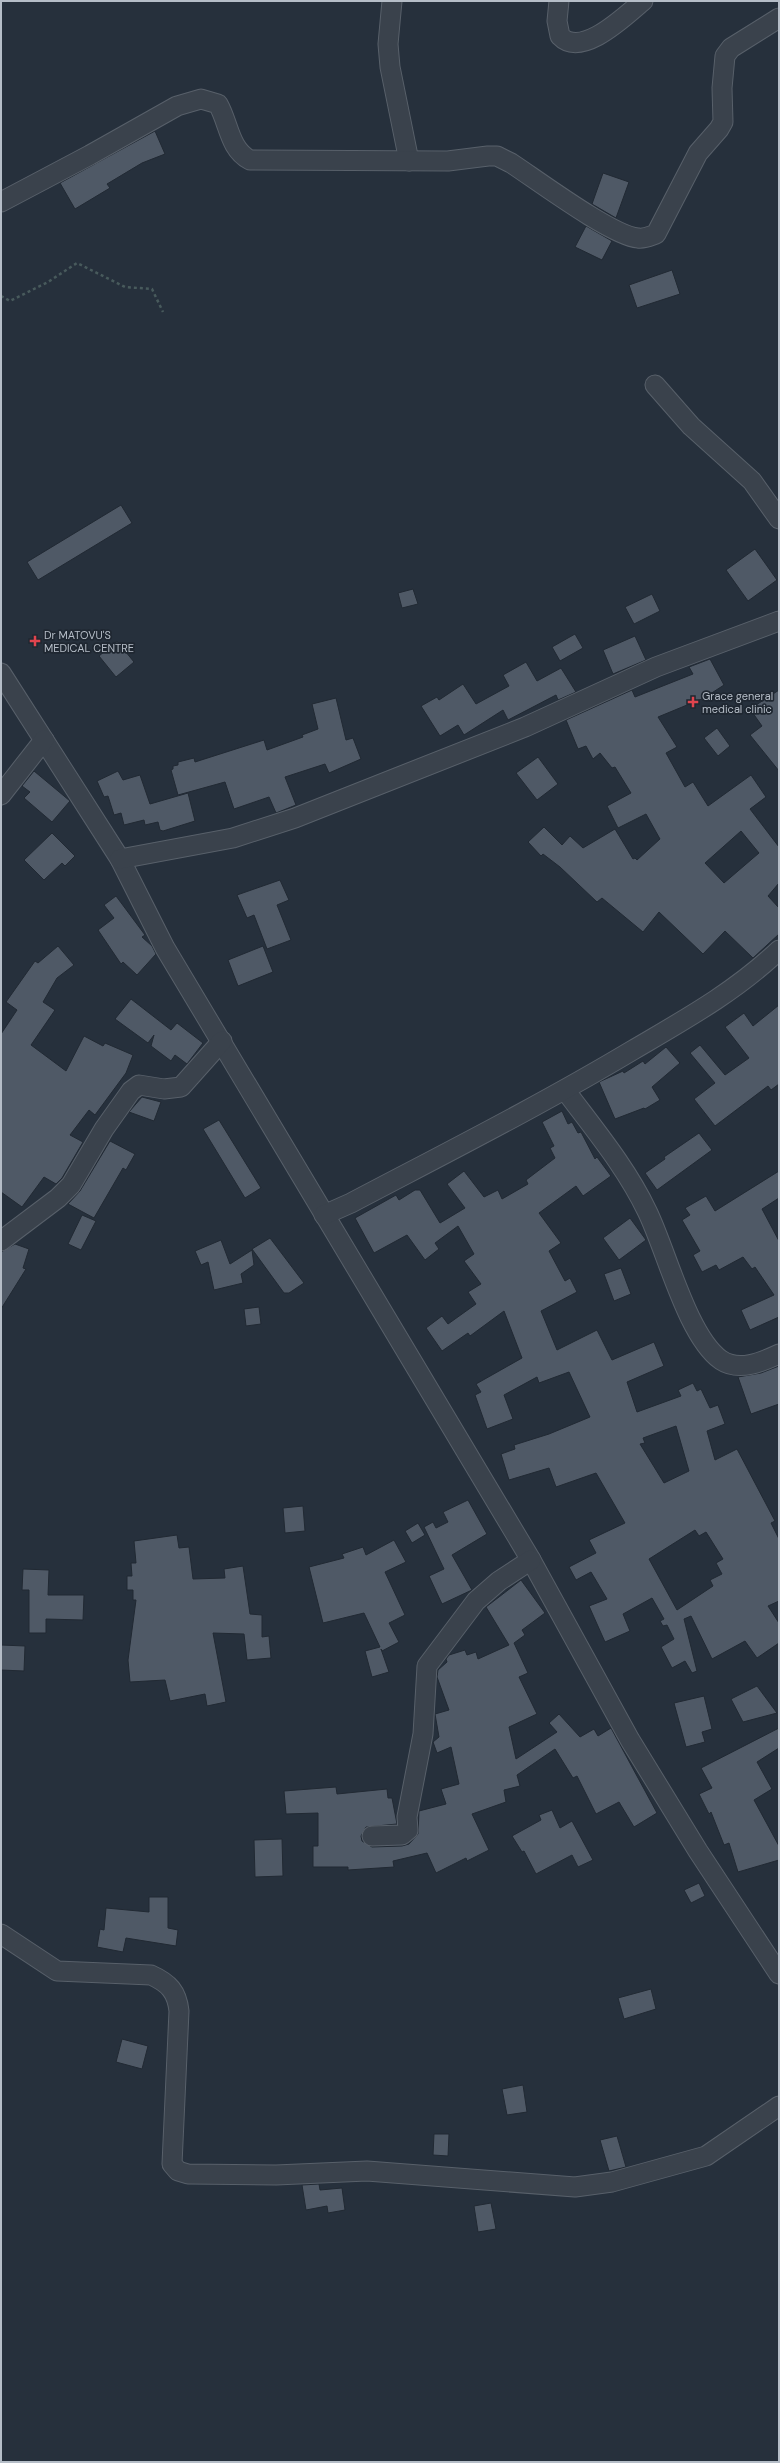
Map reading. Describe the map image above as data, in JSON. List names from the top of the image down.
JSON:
{
  "places": {
    "health": ["Dr MATOVU'S MEDICAL CENTRE", "Grace general medical clinic"]
  }
}
